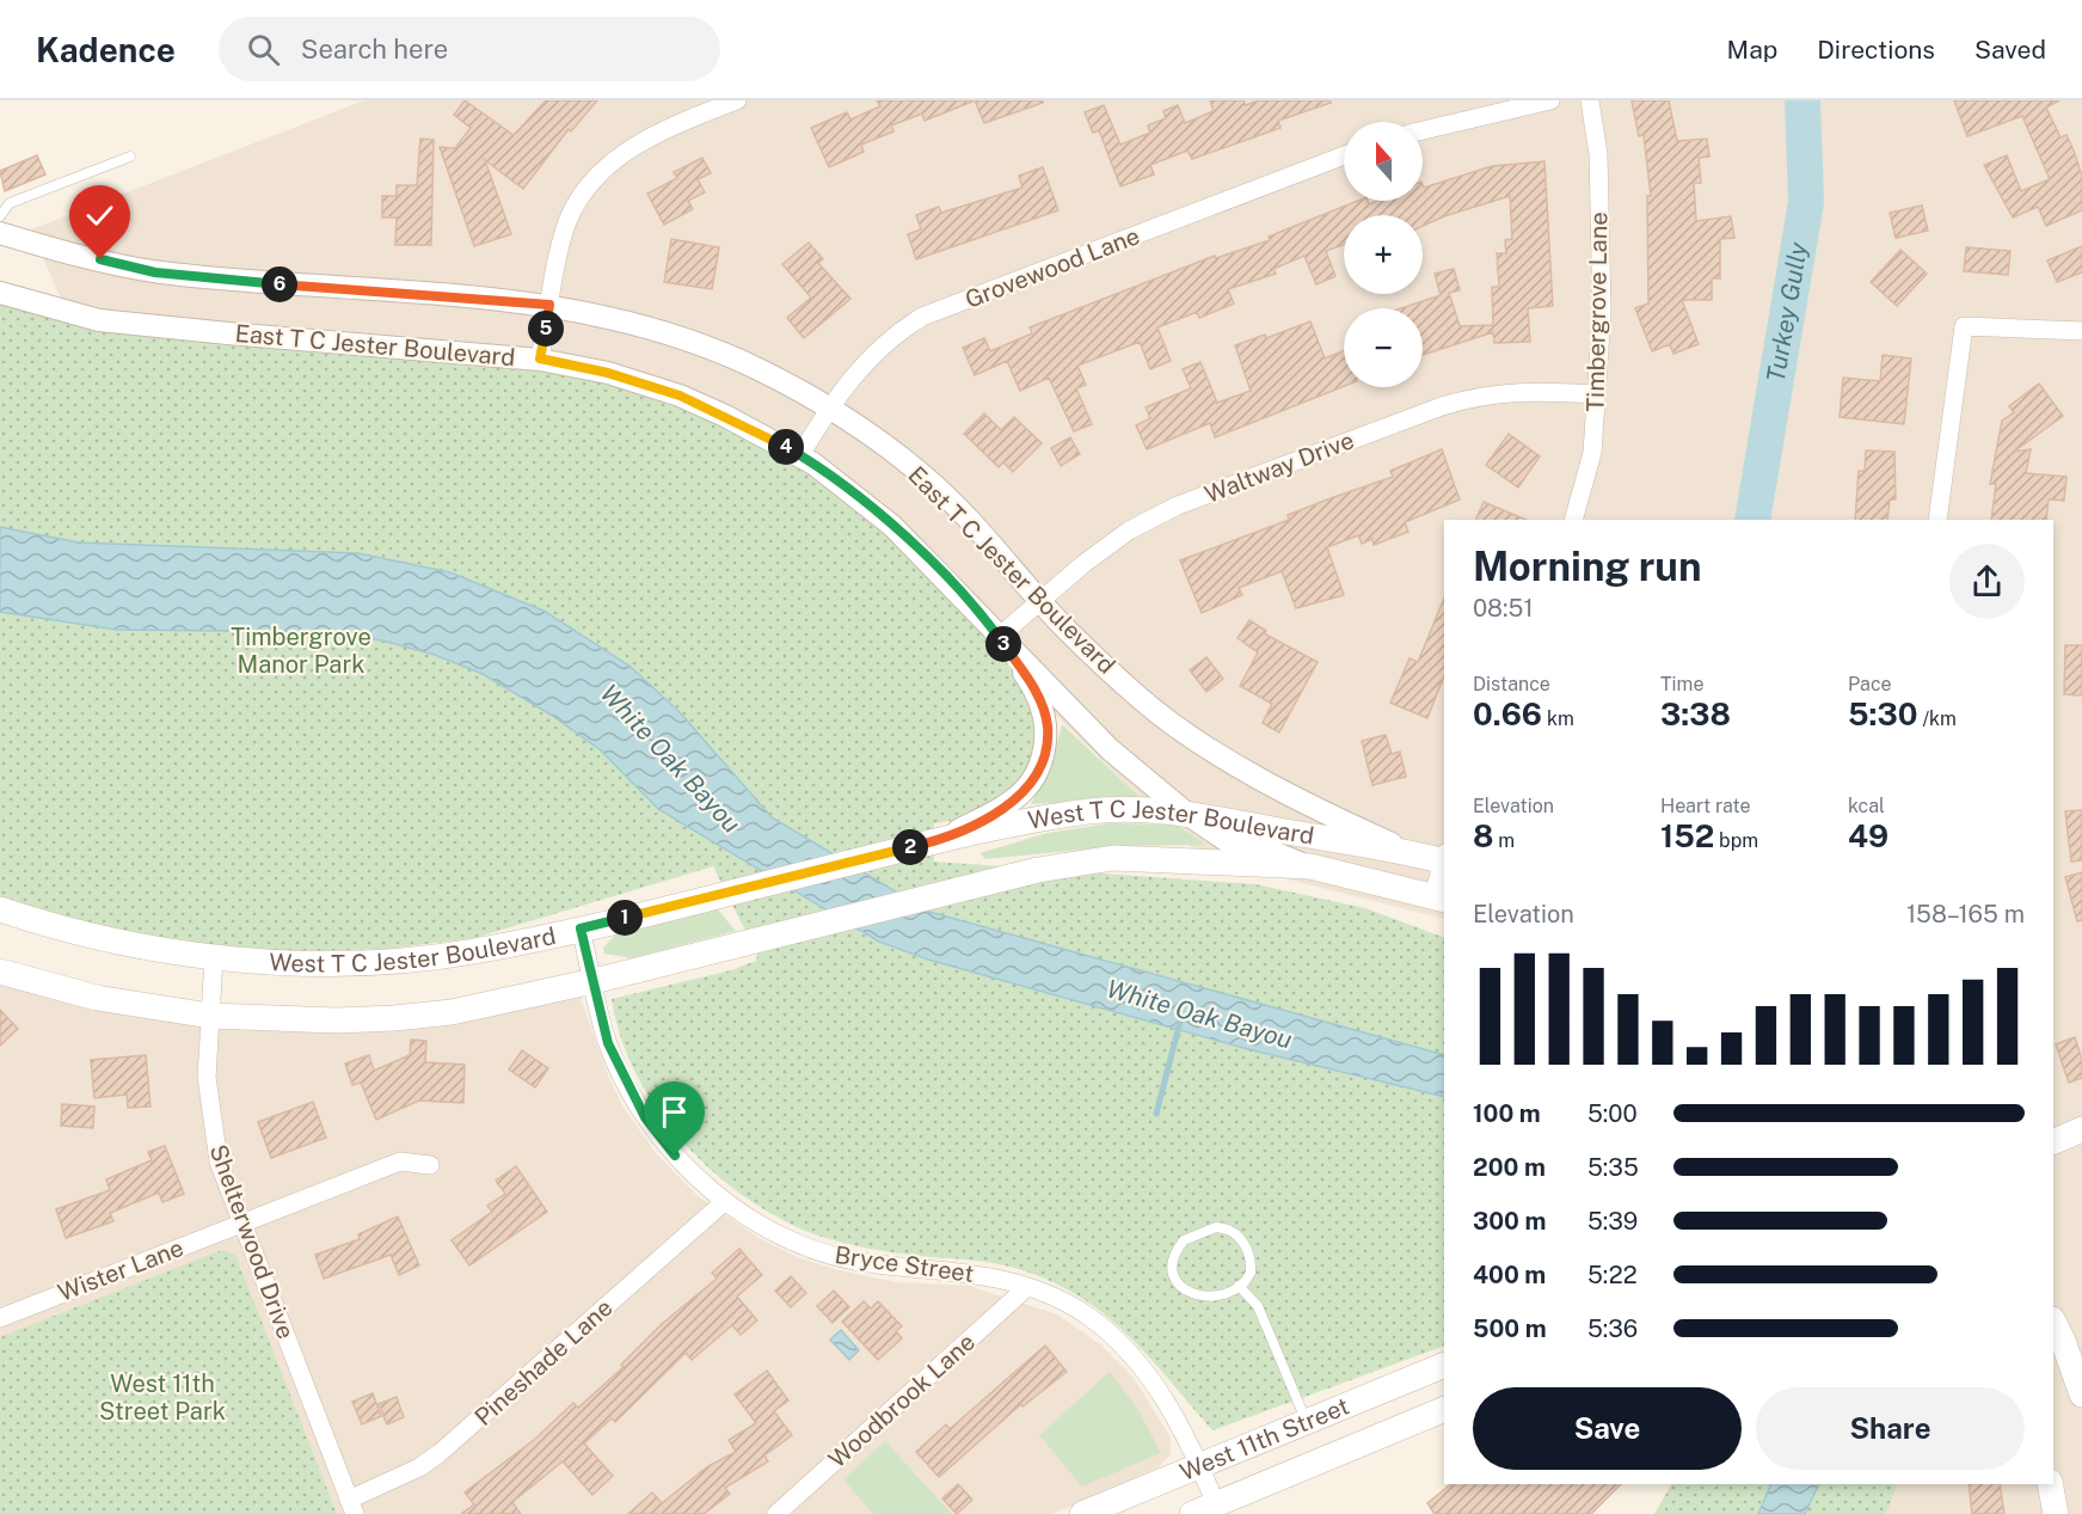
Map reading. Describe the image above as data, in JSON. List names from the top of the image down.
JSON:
{
  "streets": {
    "main road": ["West T C Jester Boulevard", "West 11th Street"],
    "street": [
      "Grovewood Lane",
      "Timbergrove Lane",
      "East T C Jester Boulevard",
      "Waltway Drive",
      "Shelterwood Drive",
      "Bryce Street",
      "Wister Lane",
      "Pineshade Lane",
      "Woodbrook Lane"
    ]
  },
  "crossings": [
    ["Grovewood Lane", "East T C Jester Boulevard"],
    ["Timbergrove Lane", "Waltway Drive"],
    ["East T C Jester Boulevard", "Waltway Drive"],
    ["East T C Jester Boulevard", "West T C Jester Boulevard"],
    ["West T C Jester Boulevard", "Shelterwood Drive"],
    ["West T C Jester Boulevard", "Bryce Street"],
    ["Shelterwood Drive", "Wister Lane"],
    ["Shelterwood Drive", "Pineshade Lane"],
    ["Bryce Street", "Pineshade Lane"],
    ["Bryce Street", "Woodbrook Lane"],
    ["Bryce Street", "West 11th Street"]
  ],
  "water": ["Turkey Gully", "White Oak Bayou"],
  "parks": ["Timbergrove Manor Park", "West 11th Street Park"],
  "north": "top",
  "page": {
    "header": "Kadence",
    "search": "Search here",
    "nav": ["Map", "Directions", "Saved"],
    "map_buttons": ["+", "−"],
    "pins": [
      "6",
      "5",
      "4",
      "3",
      "2",
      "1"
    ],
    "heading": ["Morning run", "08:51"],
    "stats": [
      ["Distance", "0.66 km"],
      ["Time", "3:38"],
      ["Pace", "5:30 /km"],
      ["Elevation", "8 m"],
      ["Heart rate", "152 bpm"],
      ["kcal", "49"]
    ],
    "chart": ["Elevation", "158–165 m"],
    "list": [
      {
        "name": "100 m",
        "note": "5:00"
      },
      {
        "name": "200 m",
        "note": "5:35"
      },
      {
        "name": "300 m",
        "note": "5:39"
      },
      {
        "name": "400 m",
        "note": "5:22"
      },
      {
        "name": "500 m",
        "note": "5:36"
      }
    ],
    "buttons": ["Save", "Share"]
  }
}
